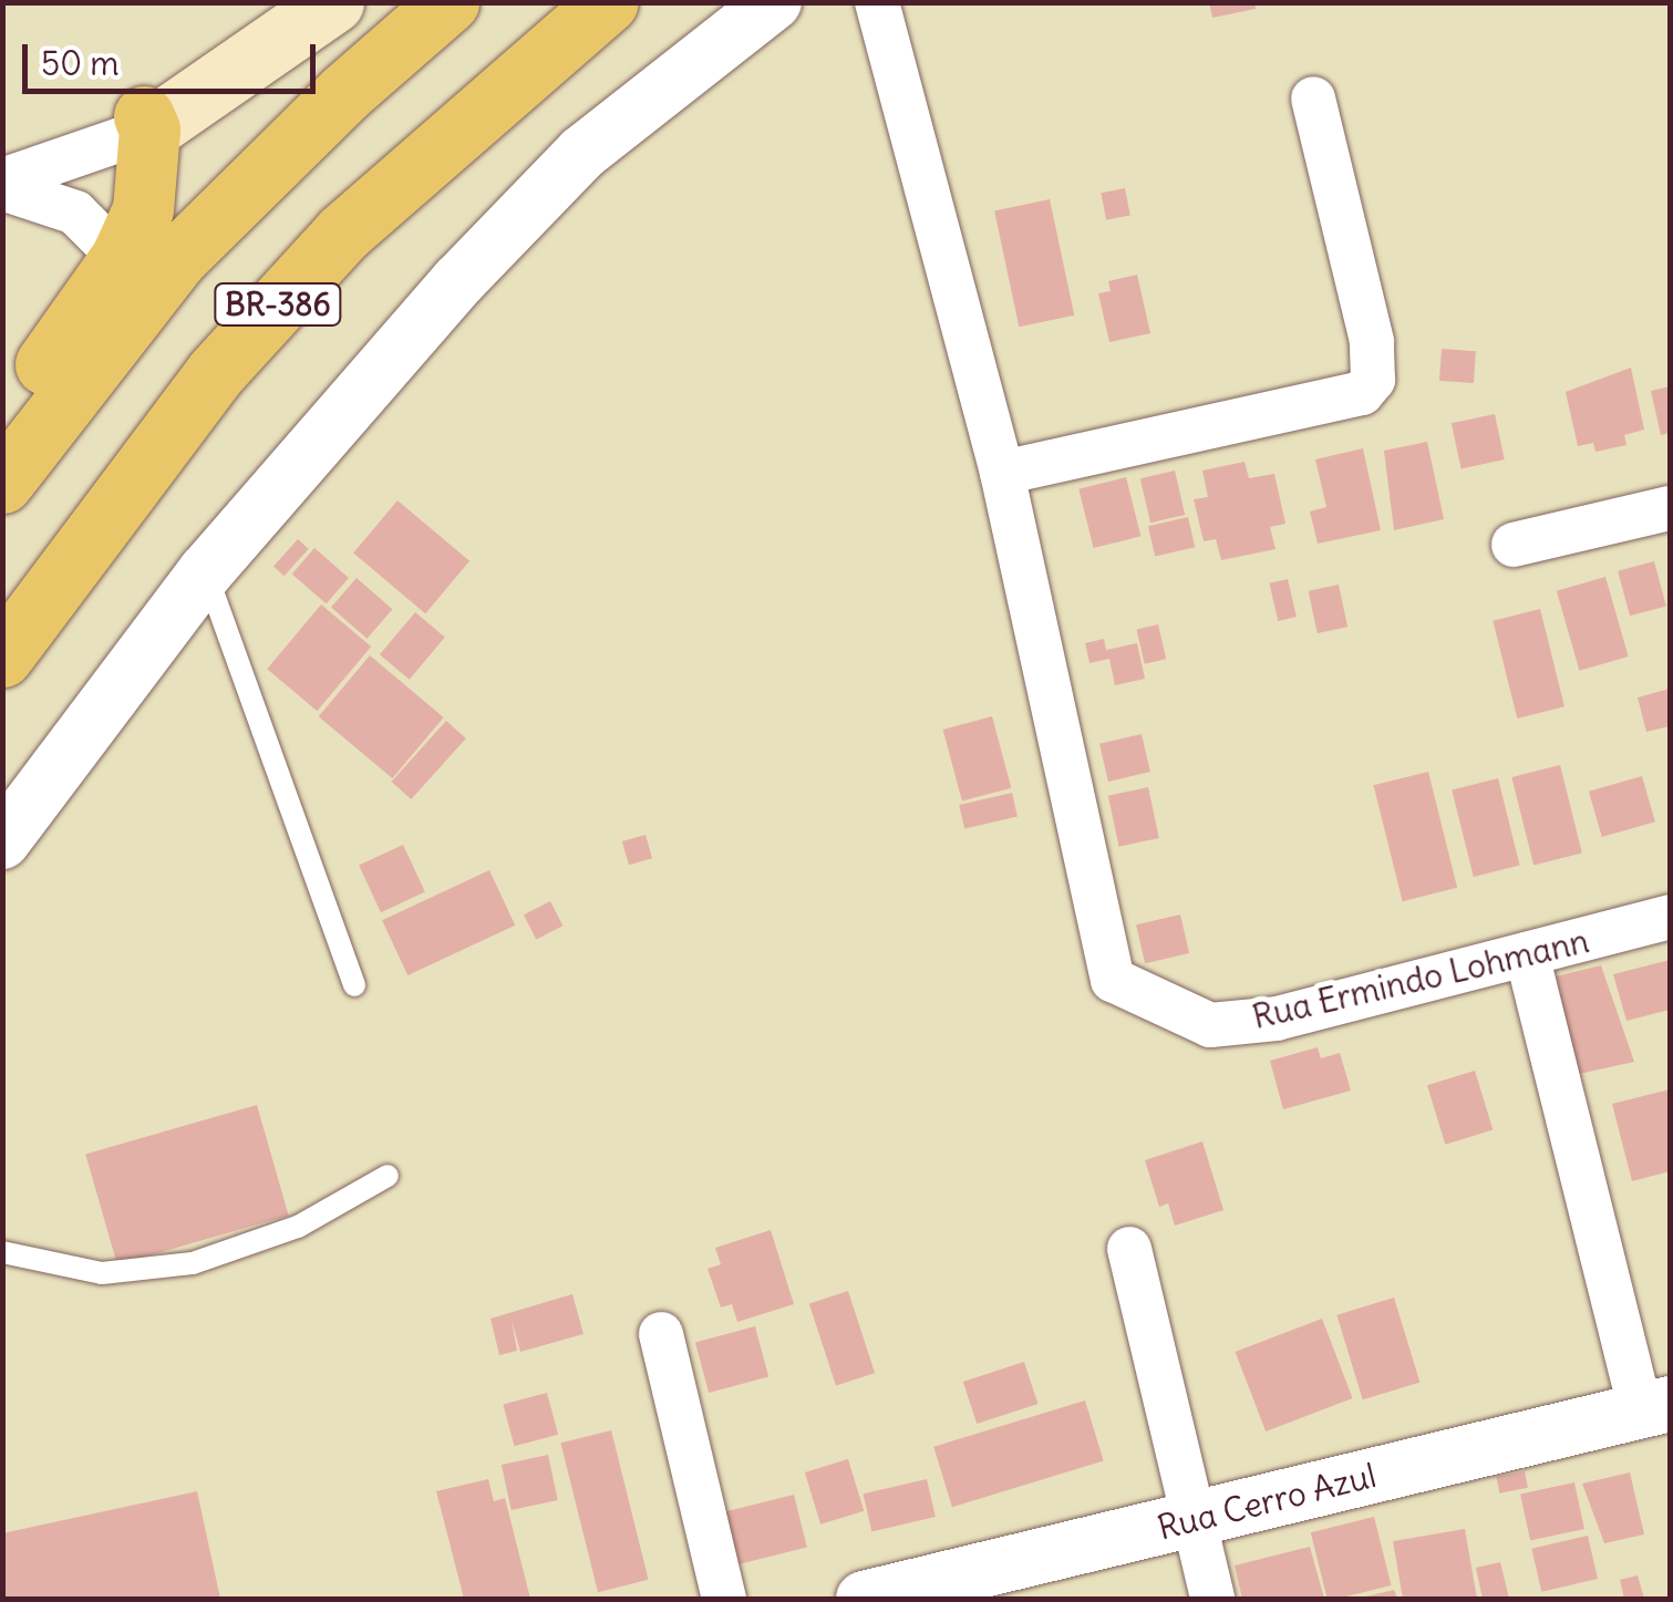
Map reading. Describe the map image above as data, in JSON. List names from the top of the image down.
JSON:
{
  "streets": {
    "highway": ["BR-386"],
    "street": ["Rua Ermindo Lohmann", "Rua Cerro Azul"]
  },
  "scale_bar": "50 m"
}
